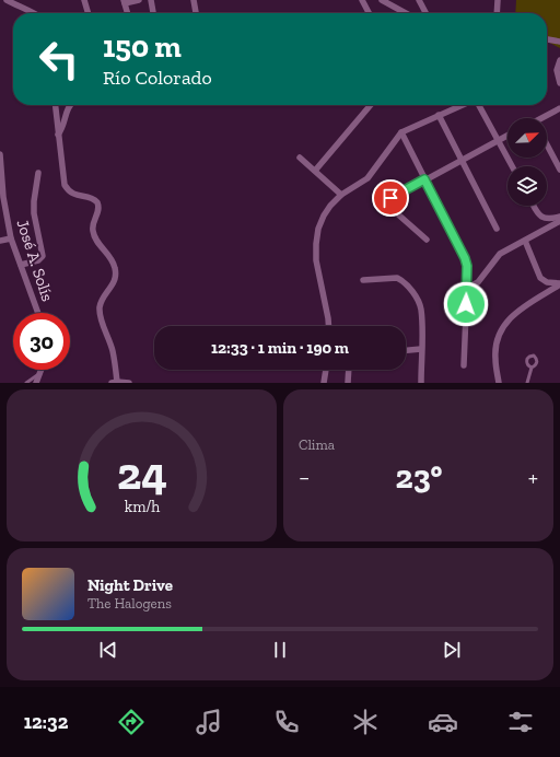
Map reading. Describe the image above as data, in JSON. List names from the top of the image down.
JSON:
{
  "streets": {
    "street": ["José A. Solís"]
  },
  "north": "top right",
  "page": {
    "turn": ["150 m", "Río Colorado"],
    "limit": "30",
    "trip": "12:33 · 1 min · 190 m",
    "tile": "Clima",
    "heat": ["−", "23°", "+"],
    "song": ["Night Drive", "The Halogens"],
    "tabs": "12:32",
    "gauge": ["24", "km/h"]
  }
}
